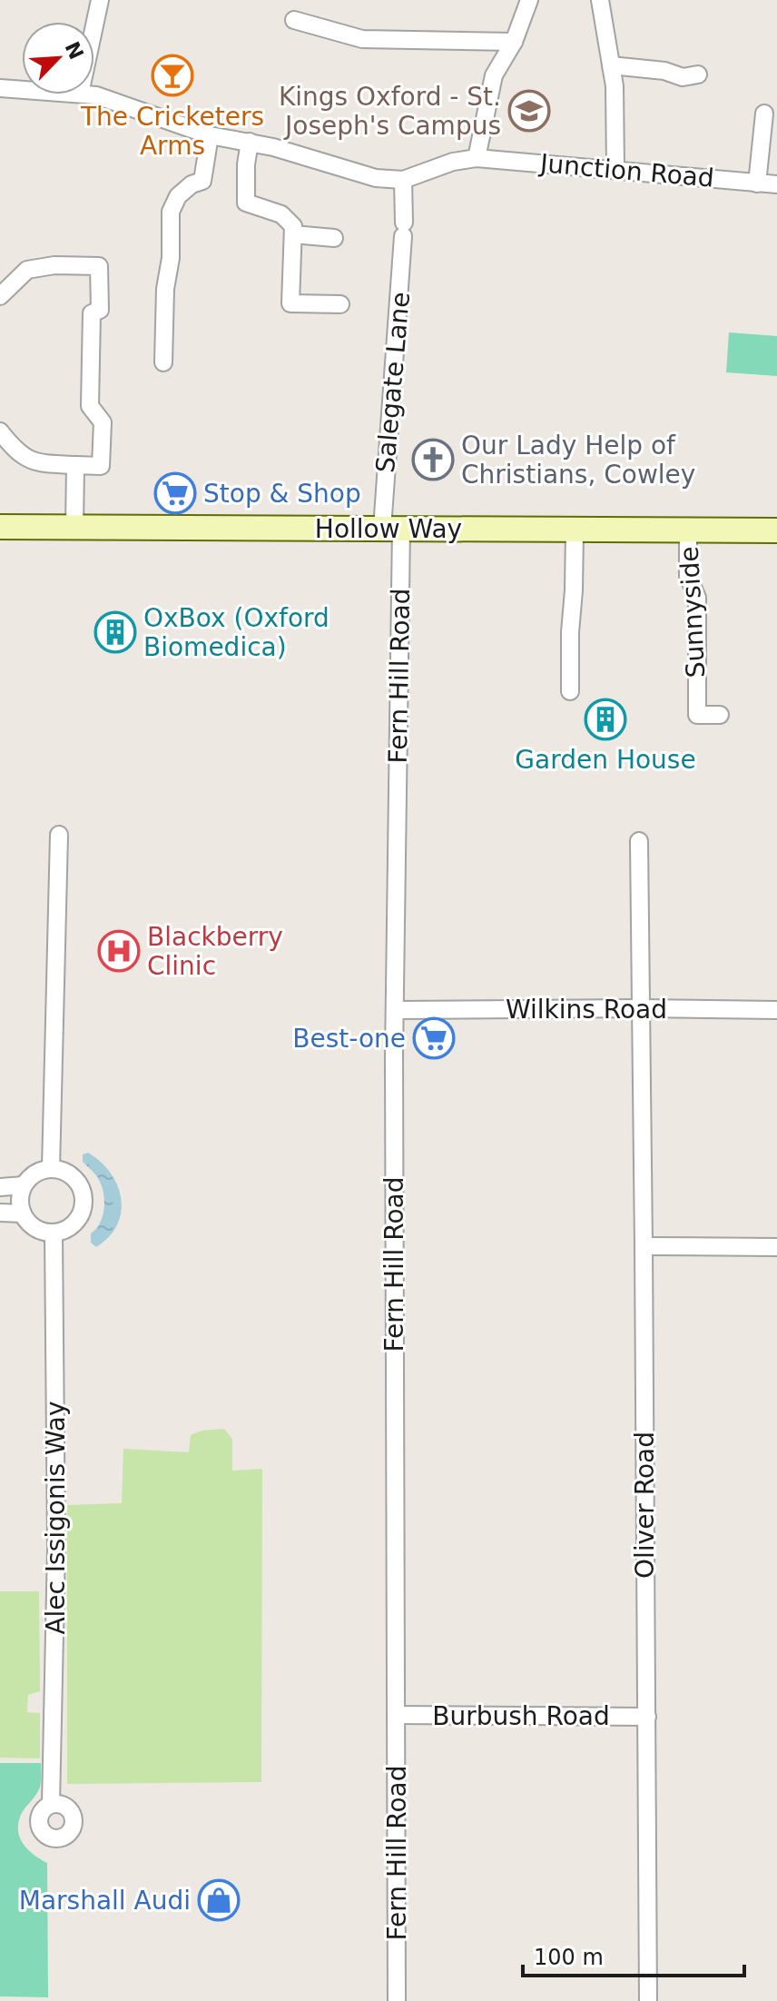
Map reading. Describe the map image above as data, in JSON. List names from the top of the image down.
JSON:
{
  "streets": {
    "main road": ["Hollow Way"],
    "street": [
      "Junction Road",
      "Salegate Lane",
      "Sunnyside",
      "Fern Hill Road",
      "Wilkins Road",
      "Oliver Road",
      "Alec Issigonis Way",
      "Burbush Road"
    ]
  },
  "crossings": [
    ["Junction Road", "Salegate Lane"],
    ["Salegate Lane", "Hollow Way"],
    ["Salegate Lane", "Fern Hill Road"],
    ["Hollow Way", "Sunnyside"],
    ["Hollow Way", "Fern Hill Road"],
    ["Fern Hill Road", "Wilkins Road"],
    ["Fern Hill Road", "Burbush Road"],
    ["Wilkins Road", "Oliver Road"],
    ["Oliver Road", "Burbush Road"]
  ],
  "places": {
    "bar": ["The Cricketers Arms"],
    "school or university": ["Kings Oxford - St. Joseph's Campus"],
    "church": ["Our Lady Help of Christians, Cowley"],
    "supermarket": ["Stop & Shop", "Best-one"],
    "building": ["OxBox (Oxford Biomedica)", "Garden House"],
    "hospital": ["Blackberry Clinic"],
    "shop": ["Marshall Audi"]
  },
  "scale_bar": "100 m",
  "north": "top right"
}
